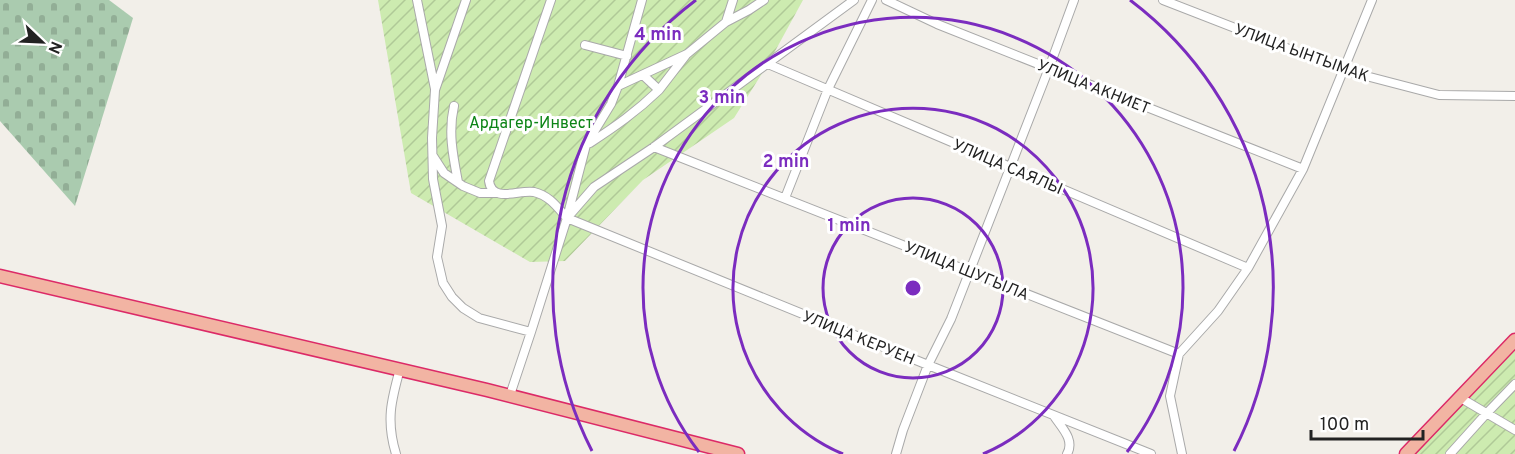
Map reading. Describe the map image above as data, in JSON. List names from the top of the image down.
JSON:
{
  "streets": {
    "street": [
      "УЛИЦА ЫНТЫМАК",
      "УЛИЦА АКНИЕТ",
      "УЛИЦА САЯЛЫ",
      "УЛИЦА ШУГЫЛА",
      "УЛИЦА КЕРУЕН"
    ]
  },
  "parks": ["Ардагер-Инвест"],
  "scale_bar": "100 m",
  "north": "bottom right",
  "rings": [
    "4 min",
    "3 min",
    "2 min",
    "1 min"
  ]
}
